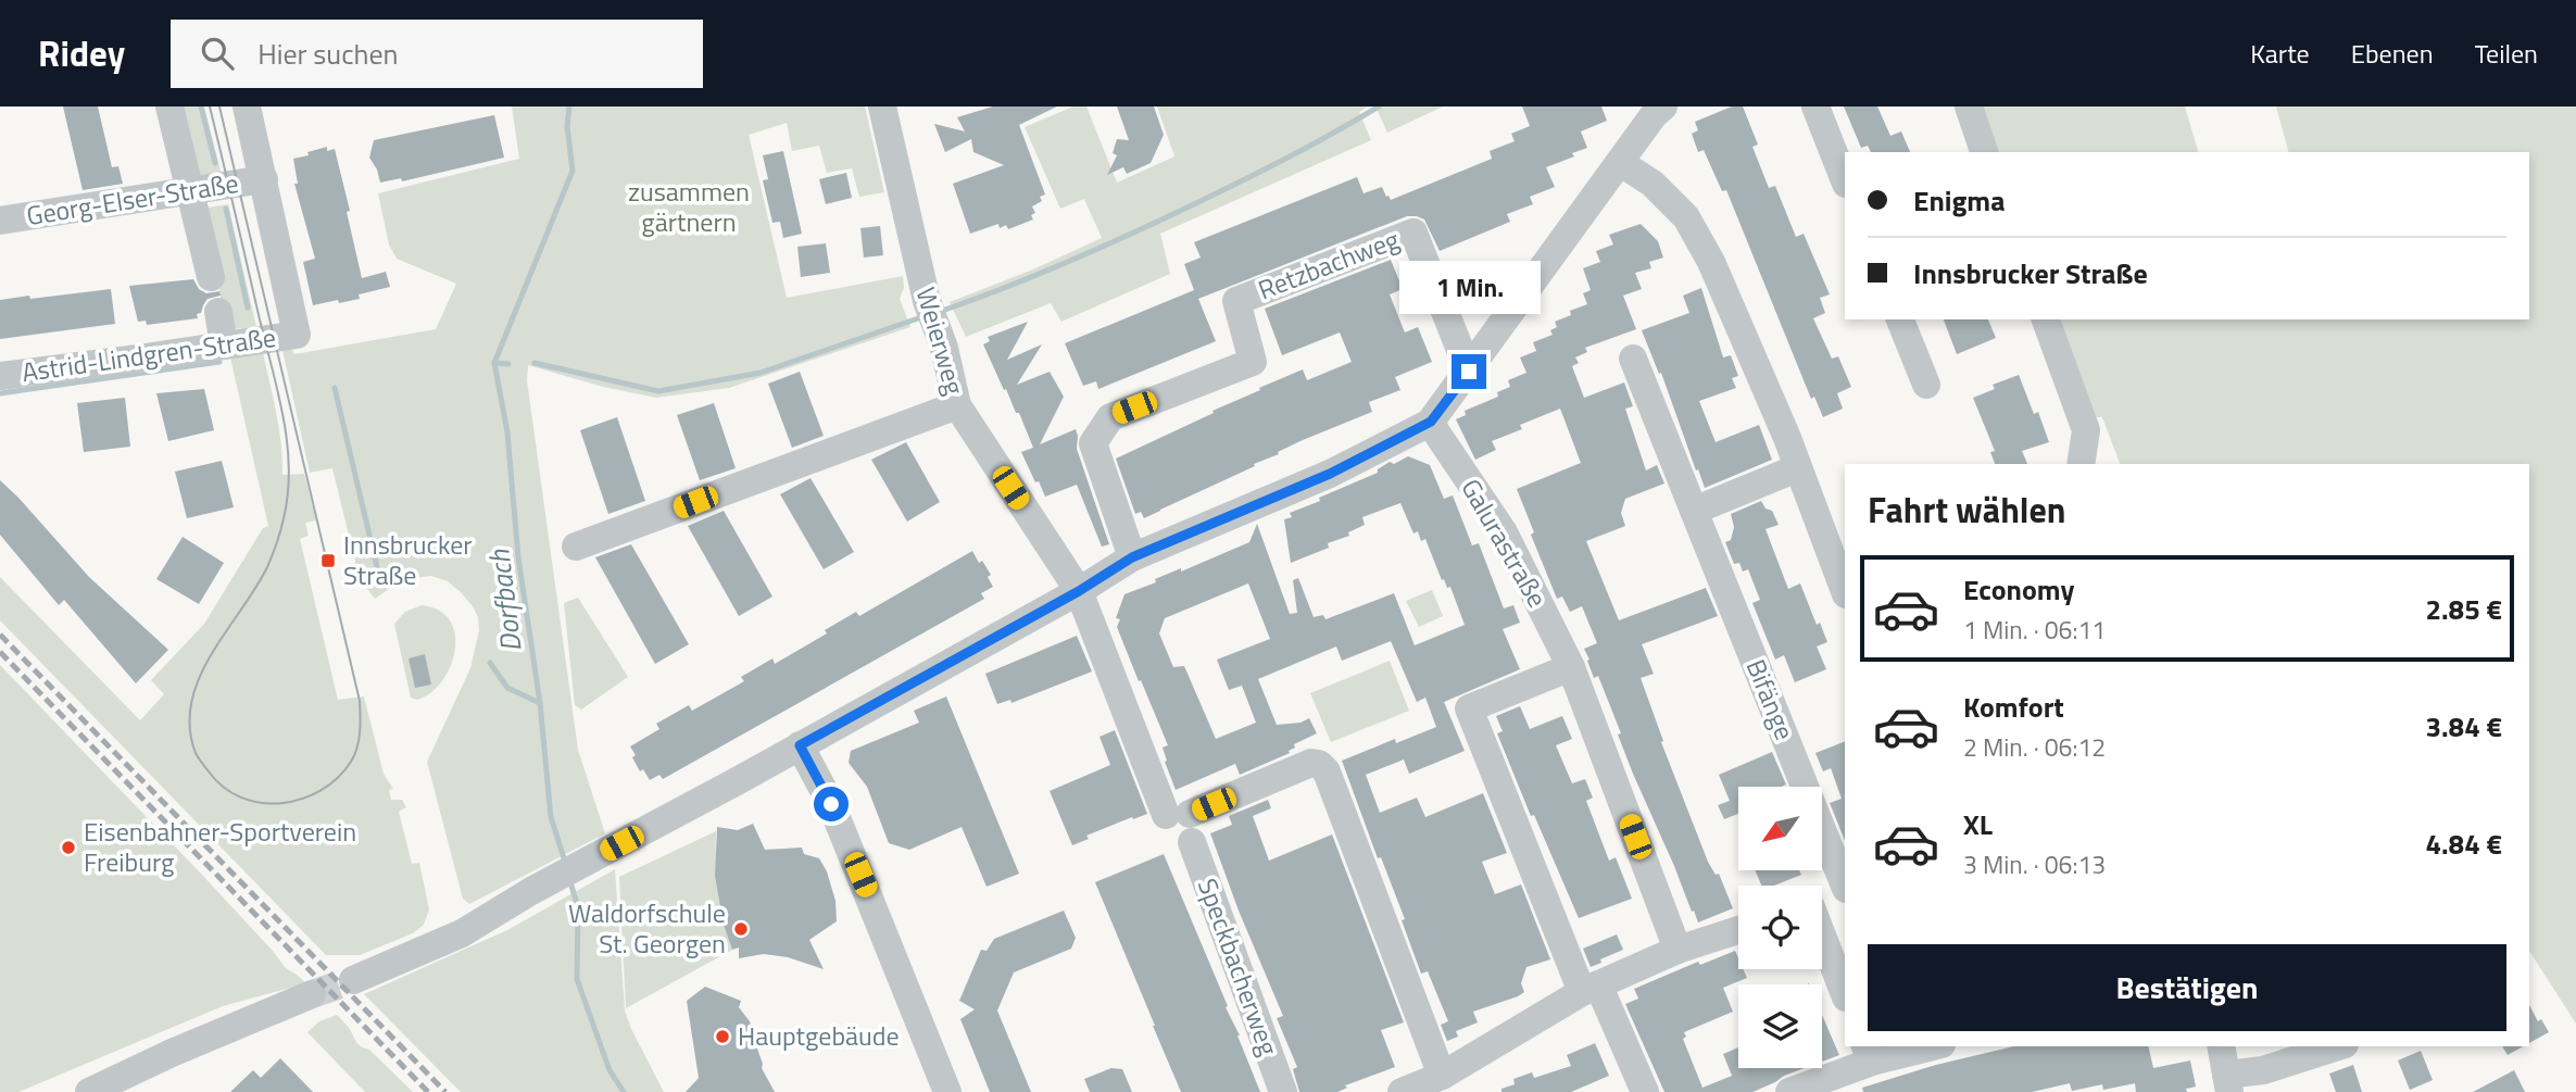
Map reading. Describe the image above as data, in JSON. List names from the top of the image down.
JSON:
{
  "streets": {
    "street": [
      "Georg-Elser-Straße",
      "Retzbachweg",
      "Weierweg",
      "Astrid-Lindgren-Straße",
      "Galurastraße",
      "Bifänge",
      "Speckbacherweg"
    ]
  },
  "crossings": [
    ["Georg-Elser-Straße", "Astrid-Lindgren-Straße"],
    ["Weierweg", "Speckbacherweg"]
  ],
  "water": ["Dorfbach"],
  "parks": ["zusammen gärtnern"],
  "places": {
    "transit": ["Innsbrucker Straße"],
    "other": ["Eisenbahner-Sportverein Freiburg", "Waldorfschule St. Georgen", "Hauptgebäude"]
  },
  "north": "bottom left",
  "page": {
    "header": "Ridey",
    "search": "Hier suchen",
    "nav": ["Karte", "Ebenen", "Teilen"],
    "banner": ["Enigma", "Innsbrucker Straße"],
    "bubble": "1 Min.",
    "heading": "Fahrt wählen",
    "list": [
      {
        "name": "Economy",
        "note": "1 Min. · 06:11",
        "value": "2.85 €"
      },
      {
        "name": "Komfort",
        "note": "2 Min. · 06:12",
        "value": "3.84 €"
      },
      {
        "name": "XL",
        "note": "3 Min. · 06:13",
        "value": "4.84 €"
      }
    ],
    "buttons": "Bestätigen"
  }
}
